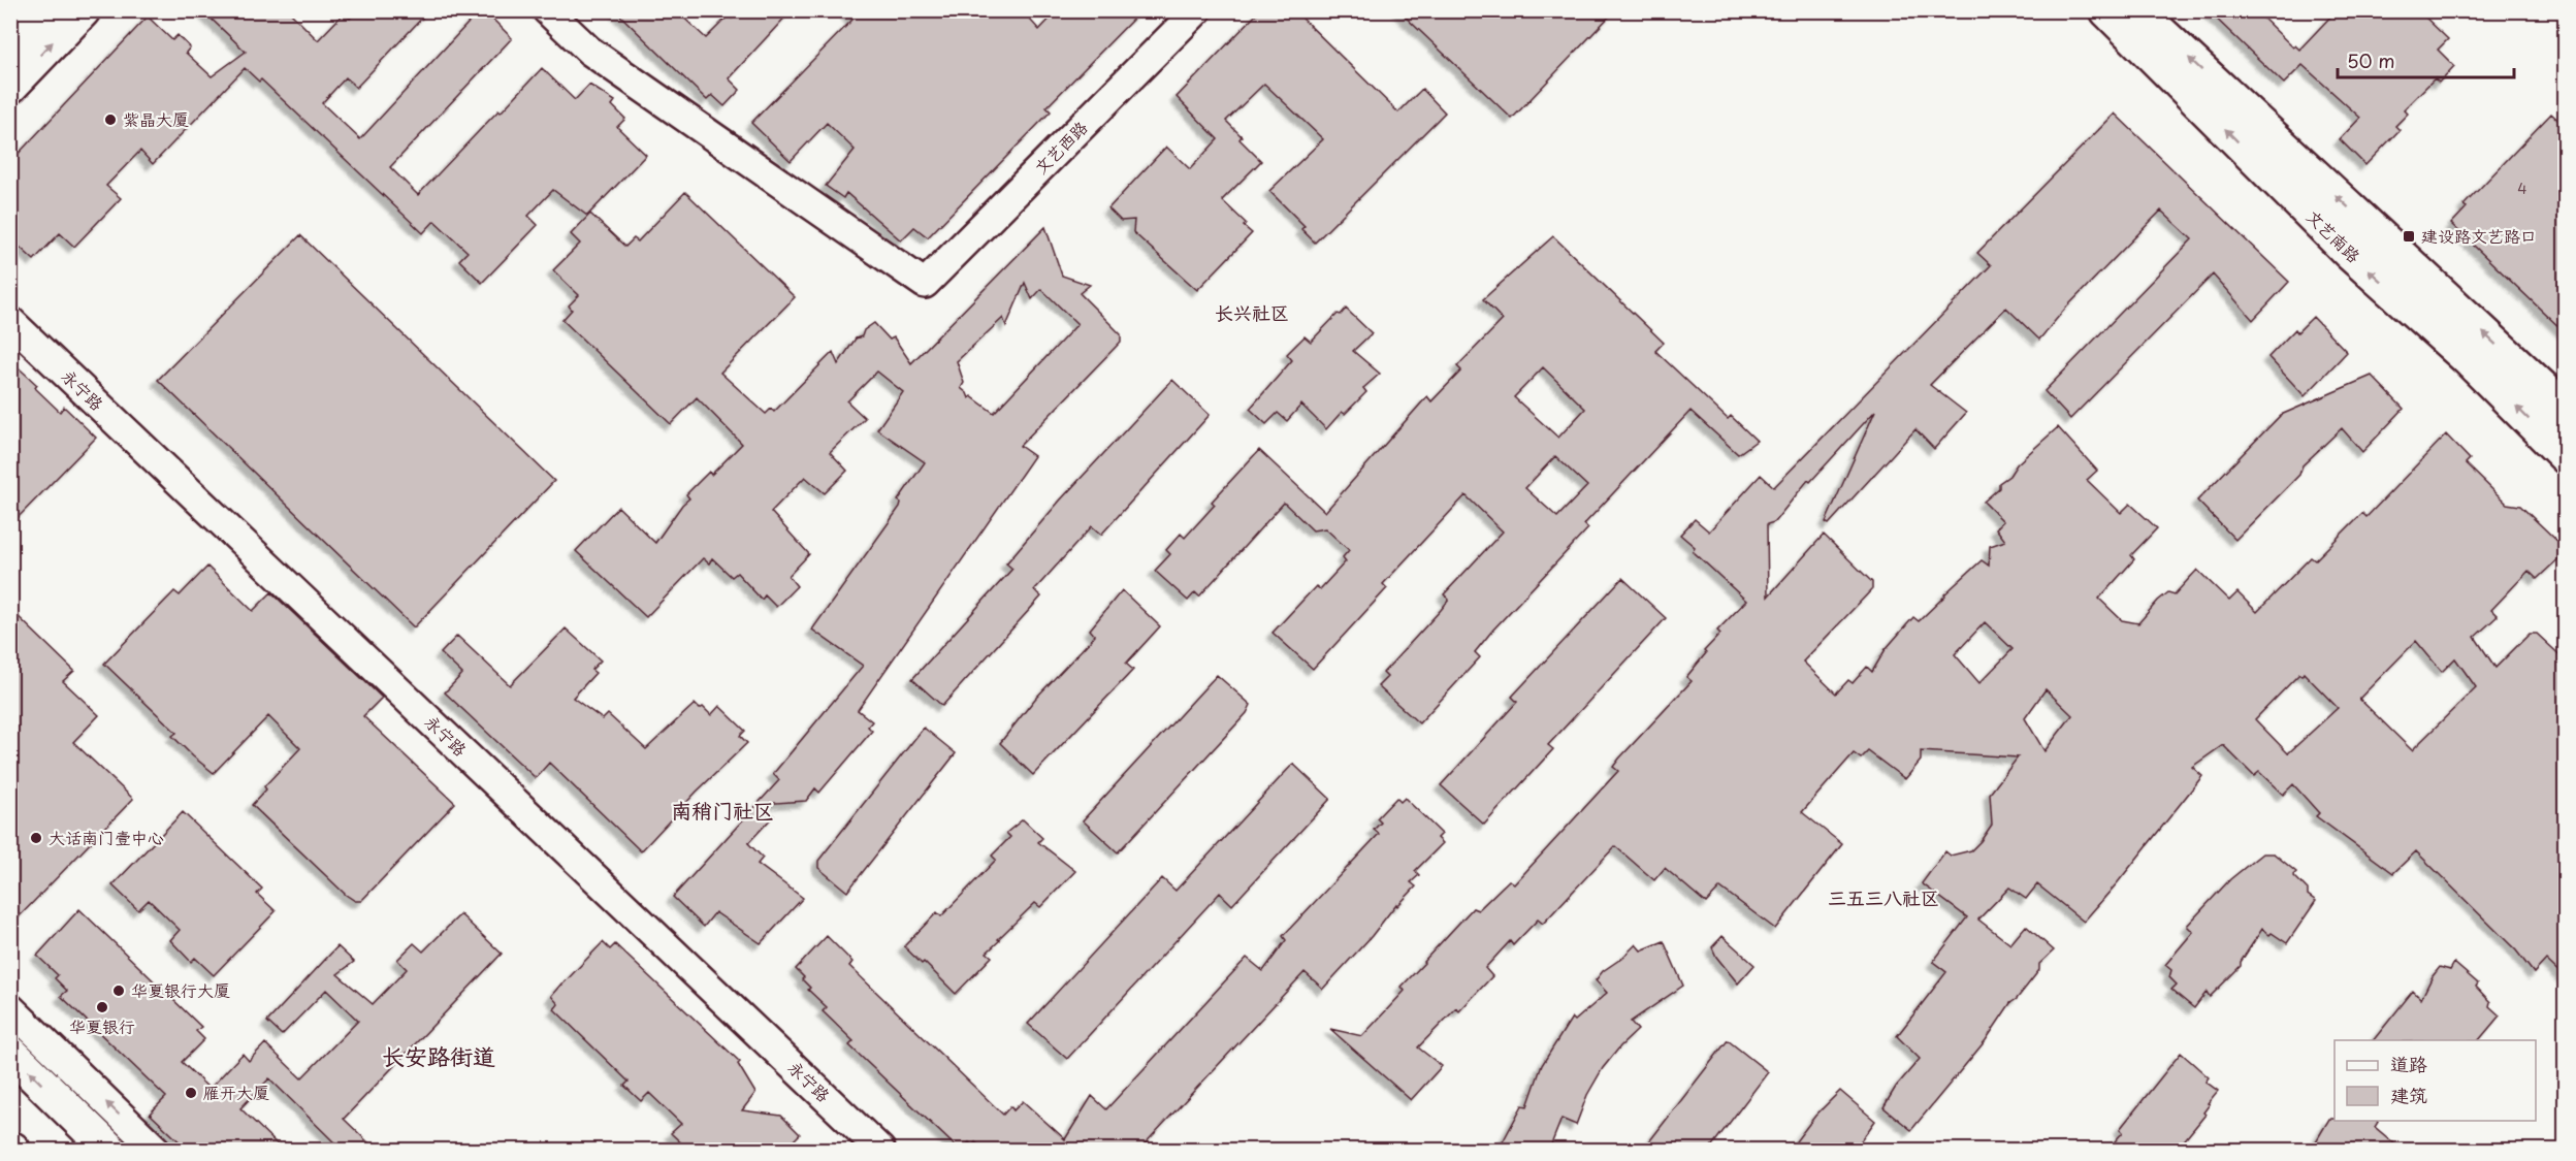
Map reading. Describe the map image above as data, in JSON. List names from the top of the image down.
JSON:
{
  "streets": {
    "main road": ["文艺南路"],
    "street": ["文艺西路", "永宁路"]
  },
  "one_way": ["文艺南路"],
  "districts": [
    "长兴社区",
    "南稍门社区",
    "三五三八社区",
    "长安路街道"
  ],
  "places": {
    "other": [
      "紫晶大厦",
      "大话南门壹中心",
      "华夏银行大厦",
      "华夏银行",
      "雁开大厦"
    ],
    "transit": ["建设路文艺路口"]
  },
  "house_numbers": ["4"],
  "legend": ["道路", "建筑"],
  "scale_bar": "50 m"
}
